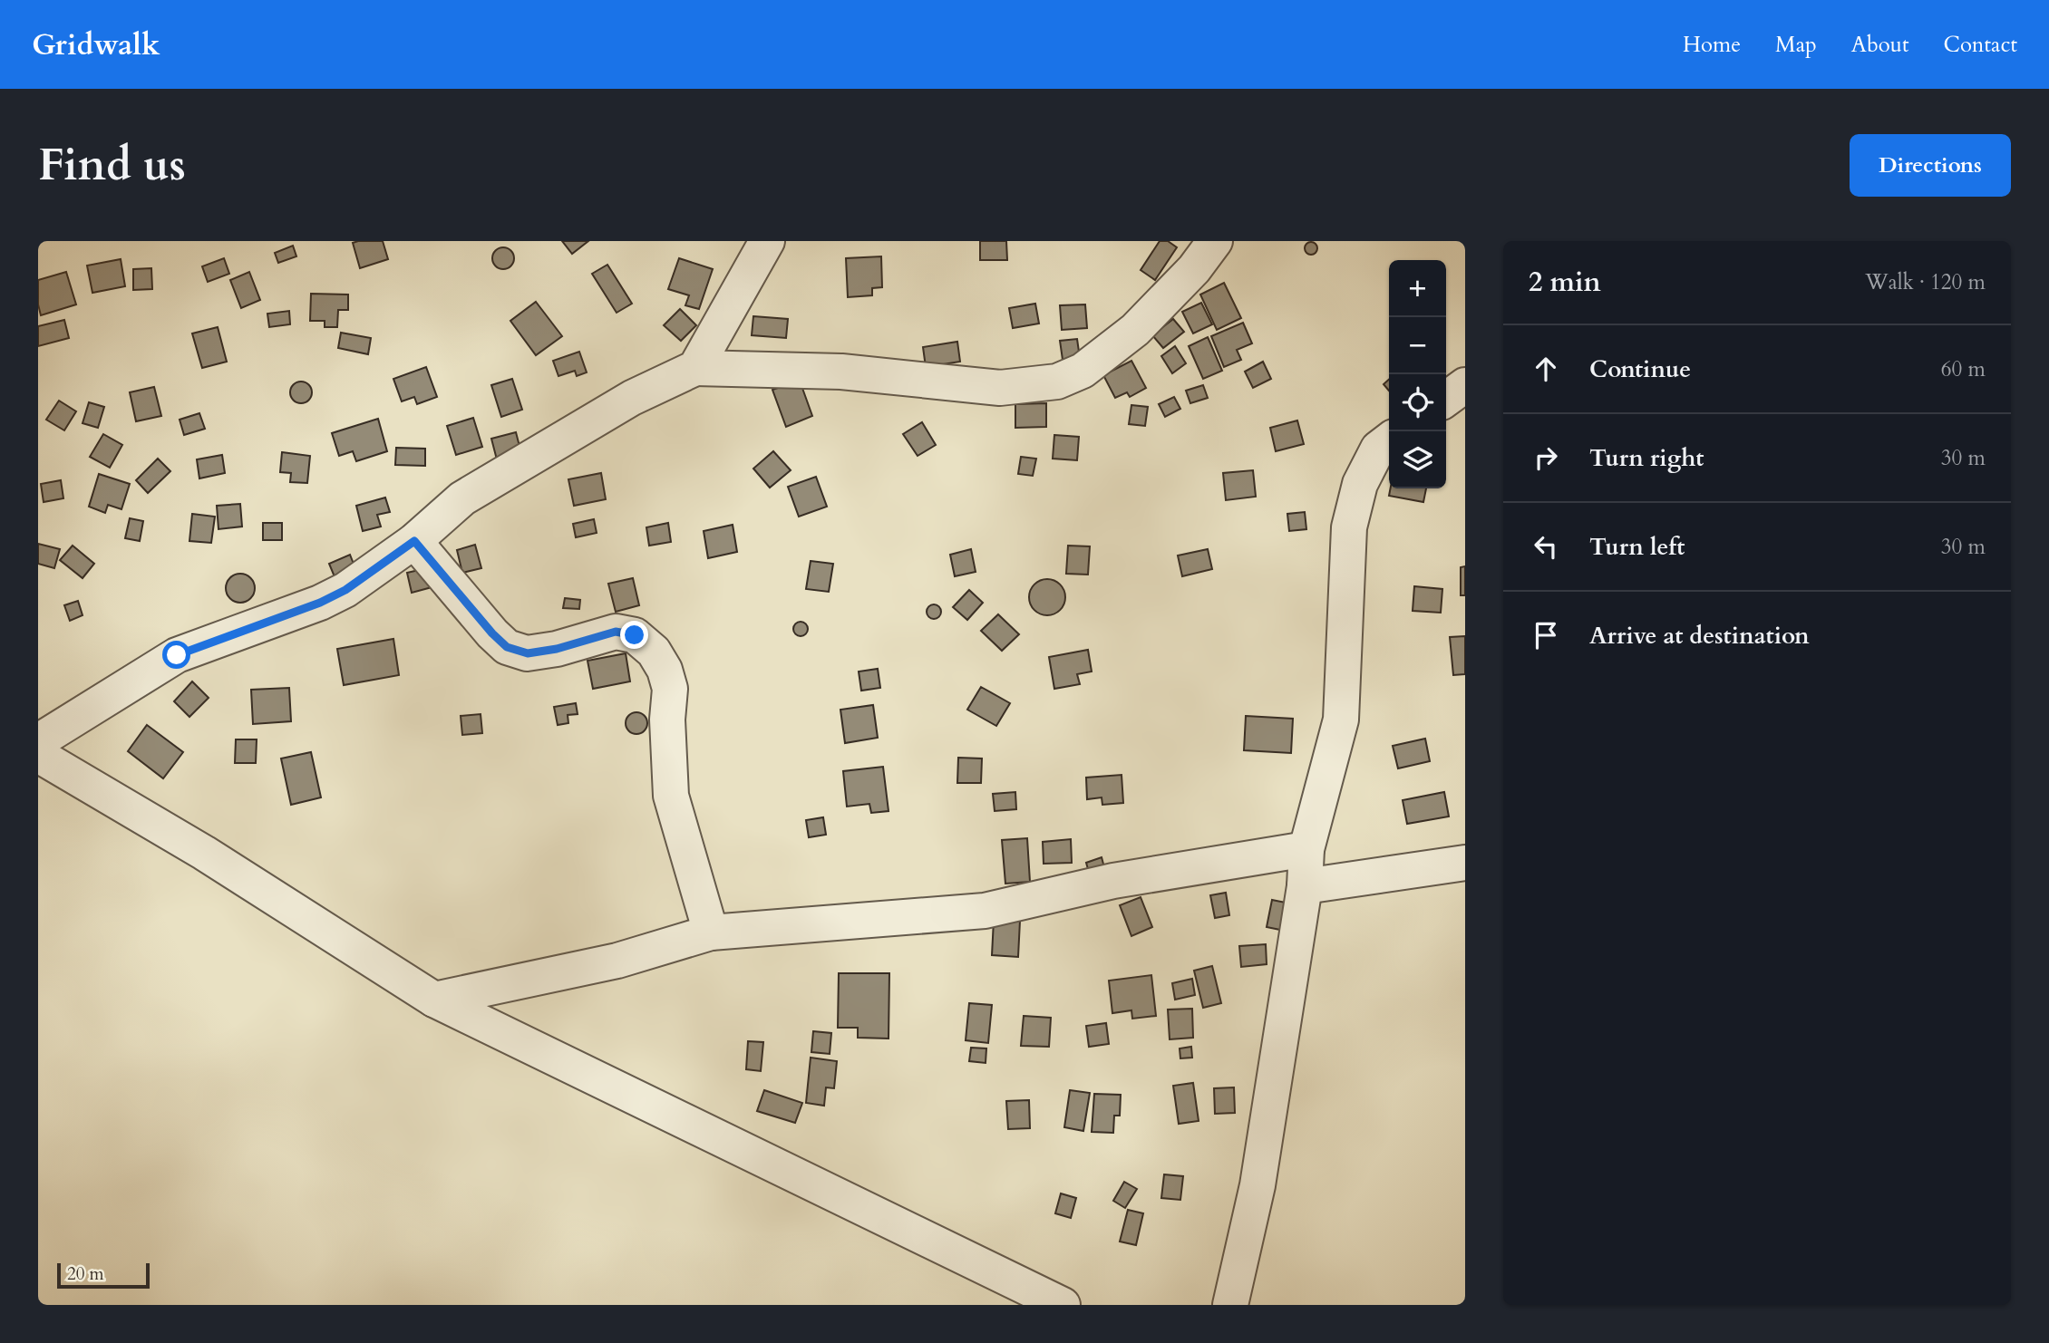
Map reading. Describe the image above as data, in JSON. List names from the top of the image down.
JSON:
{
  "scale_bar": "20 m",
  "page": {
    "header": "Gridwalk",
    "nav": [
      "Home",
      "Map",
      "About",
      "Contact"
    ],
    "buttons": "Directions",
    "title": "Find us",
    "heading": ["2 min", "Walk · 120 m"],
    "map_buttons": ["+", "−"],
    "list": [
      ["Continue", "60 m"],
      ["Turn right", "30 m"],
      ["Turn left", "30 m"],
      "Arrive at destination"
    ],
    "scale": "20 m"
  }
}
